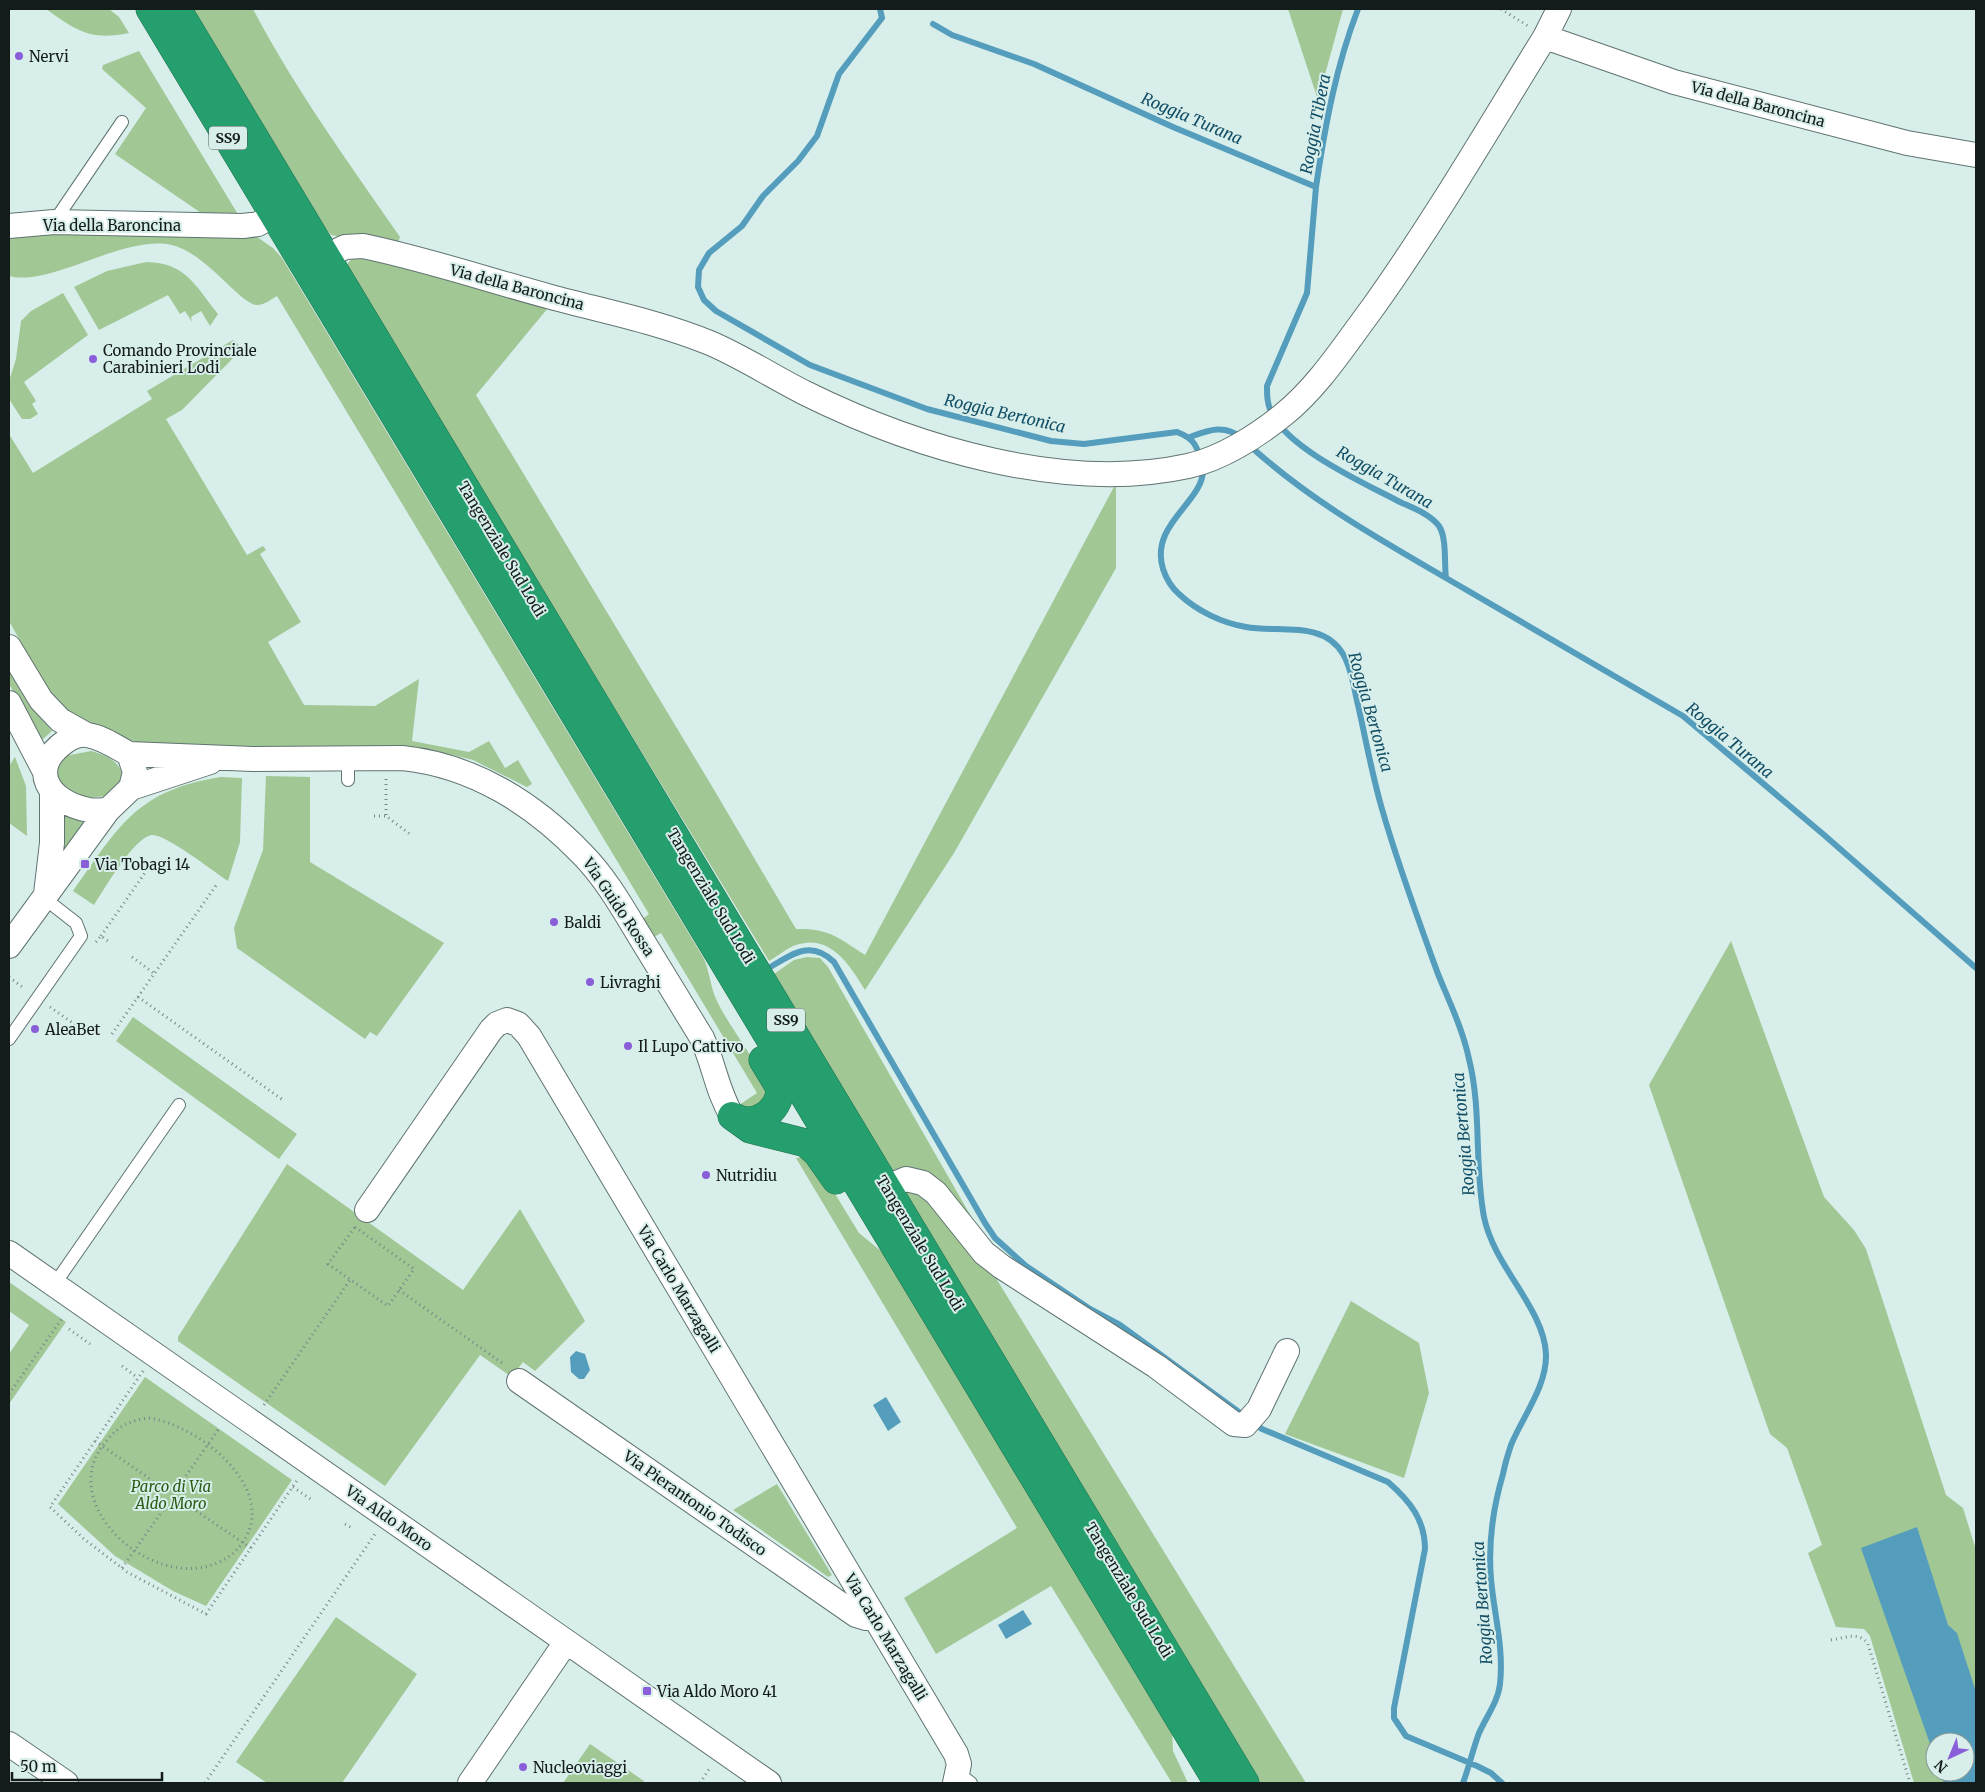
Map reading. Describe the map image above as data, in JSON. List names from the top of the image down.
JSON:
{
  "streets": {
    "highway": ["SS9", "Tangenziale Sud Lodi"],
    "street": [
      "Via della Baroncina",
      "Via Guido Rossa",
      "Via Carlo Marzagalli",
      "Via Pierantonio Todisco",
      "Via Aldo Moro"
    ]
  },
  "crossings": [
    ["Via della Baroncina", "Tangenziale Sud Lodi"],
    ["Via Carlo Marzagalli", "Via Pierantonio Todisco"]
  ],
  "water": ["Roggia Turana", "Roggia Tibera", "Roggia Bertonica"],
  "parks": ["Parco di Via Aldo Moro"],
  "places": {
    "other": [
      "Nervi",
      "Comando Provinciale Carabinieri Lodi",
      "Baldi",
      "Livraghi",
      "AleaBet",
      "Il Lupo Cattivo",
      "Nutridiu",
      "Nucleoviaggi"
    ],
    "transit": ["Via Tobagi 14", "Via Aldo Moro 41"]
  },
  "scale_bar": "50 m",
  "north": "bottom left"
}
